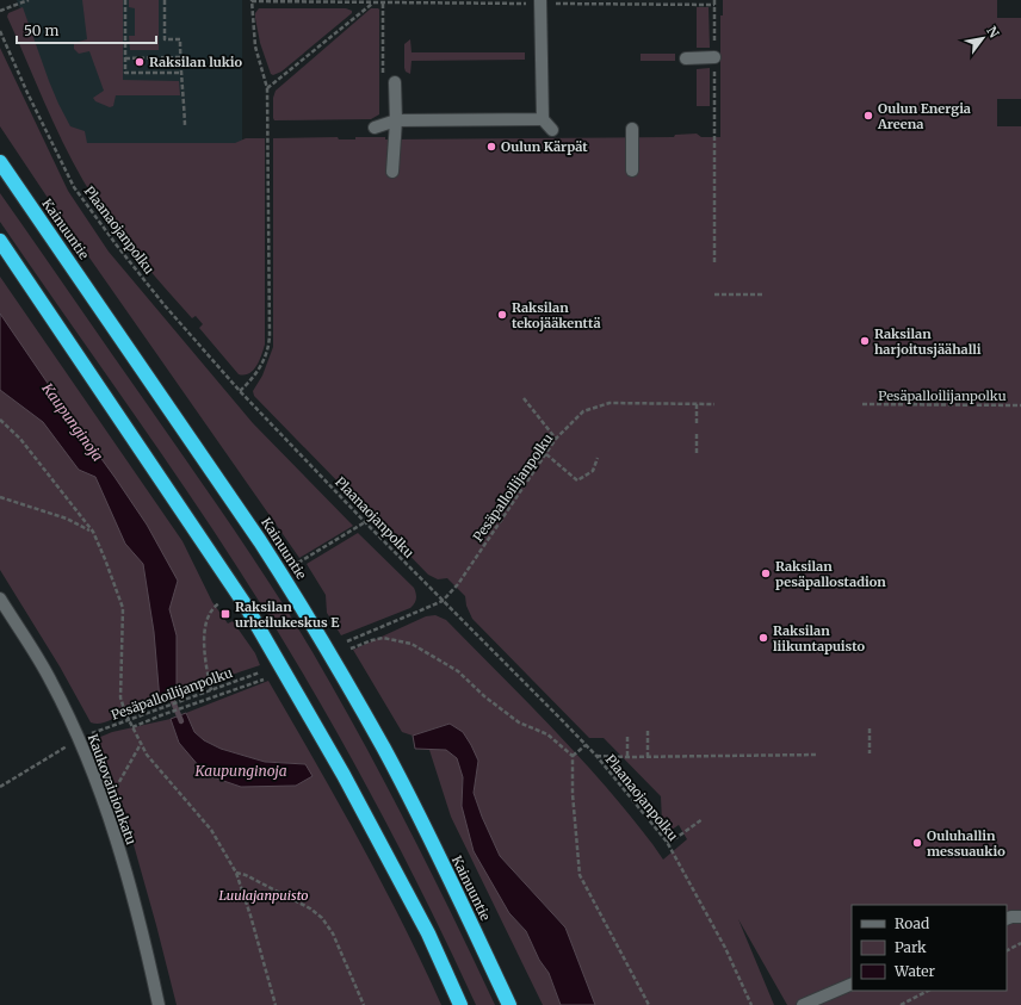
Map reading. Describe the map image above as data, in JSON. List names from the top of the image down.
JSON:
{
  "streets": {
    "highway": ["Kainuuntie"],
    "street": ["Kaukovainionkatu"],
    "path": ["Plaanaojanpolku", "Pesäpalloilijanpolku"]
  },
  "crossings": [
    ["Plaanaojanpolku", "Pesäpalloilijanpolku"]
  ],
  "water": ["Kaupunginoja"],
  "parks": ["Luulajanpuisto"],
  "places": {
    "other": [
      "Raksilan lukio",
      "Oulun Energia Areena",
      "Oulun Kärpät",
      "Raksilan tekojääkenttä",
      "Raksilan harjoitusjäähalli",
      "Raksilan pesäpallostadion",
      "Raksilan liikuntapuisto",
      "Ouluhallin messuaukio"
    ],
    "transit": ["Raksilan urheilukeskus E"]
  },
  "legend": ["Road", "Park", "Water"],
  "scale_bar": "50 m",
  "north": "top right"
}
